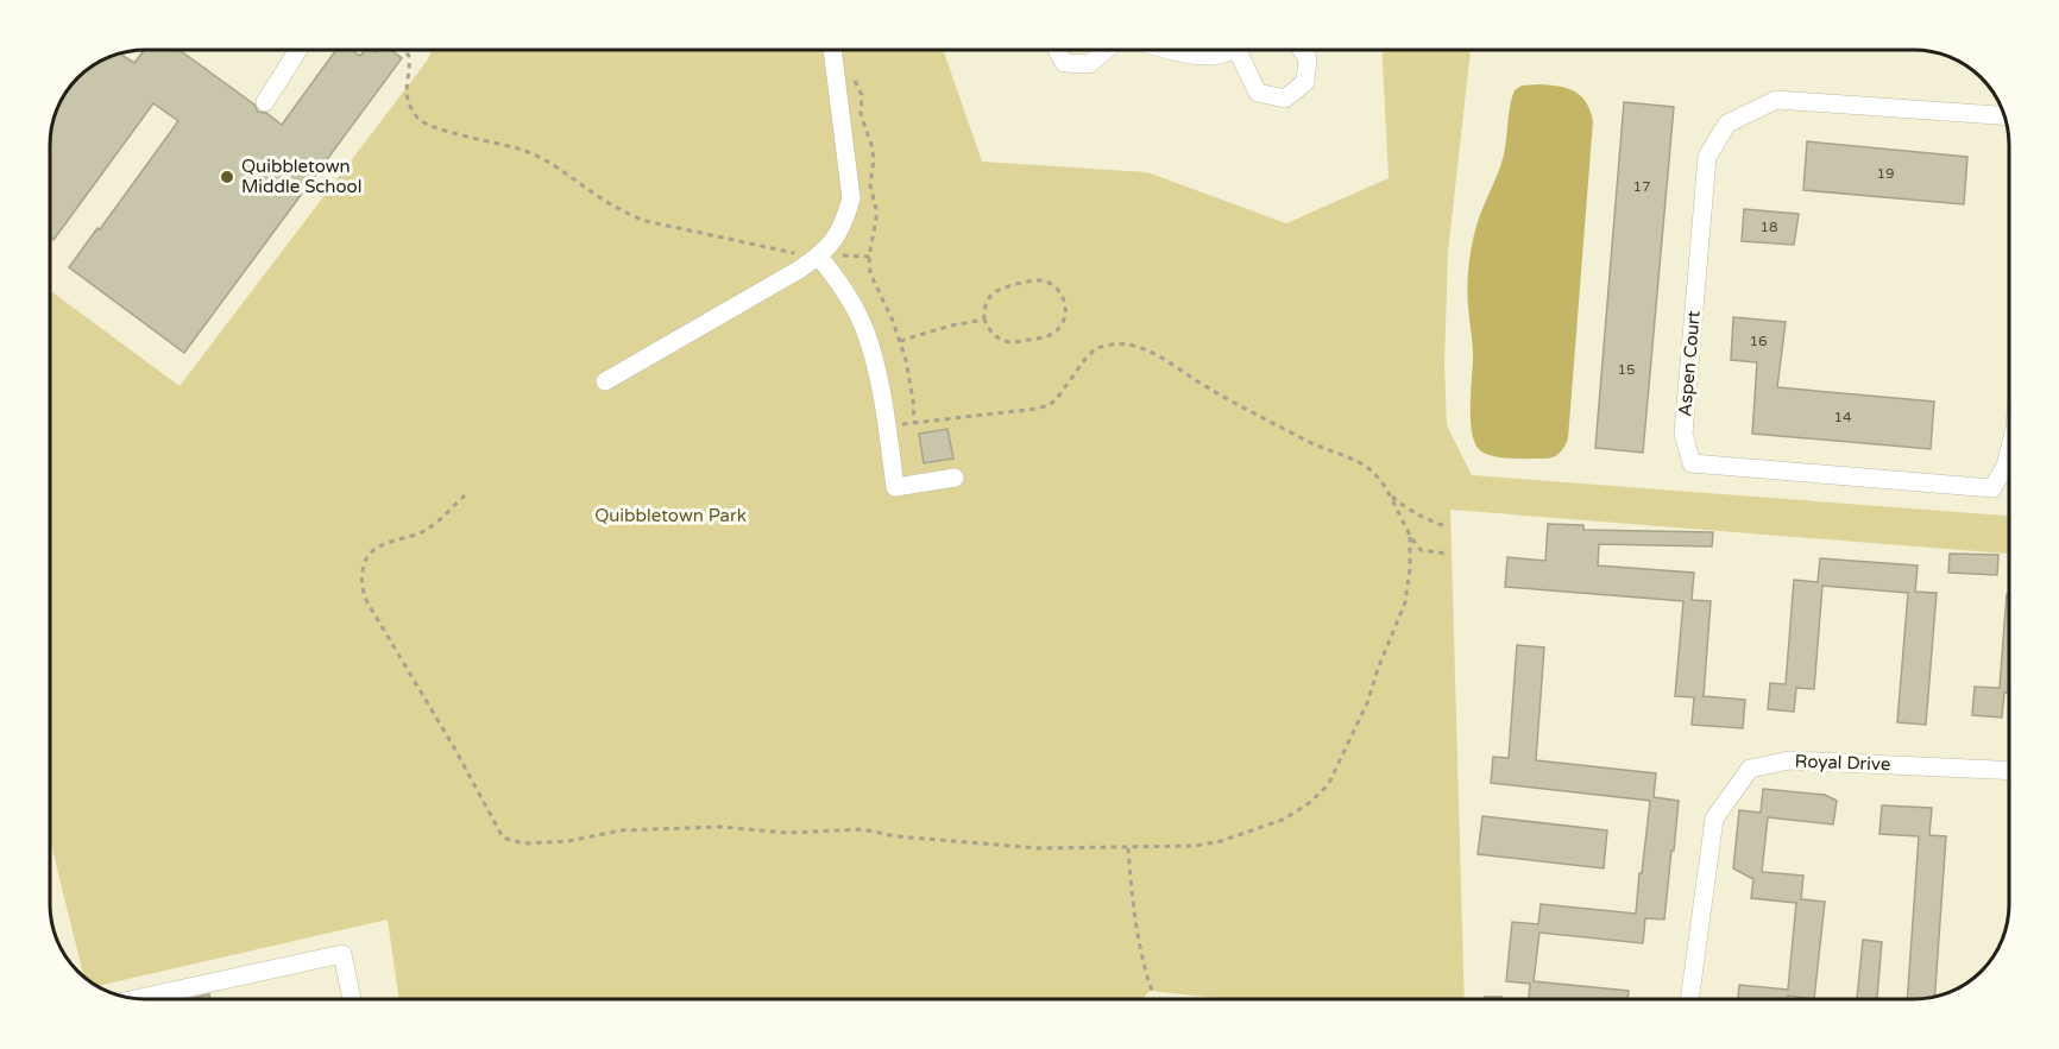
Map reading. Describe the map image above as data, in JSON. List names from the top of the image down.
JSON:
{
  "streets": {
    "street": ["Aspen Court", "Royal Drive"]
  },
  "parks": ["Quibbletown Park"],
  "places": ["Quibbletown Middle School"],
  "house_numbers": [
    "19",
    "17",
    "18",
    "16",
    "15",
    "14"
  ]
}
